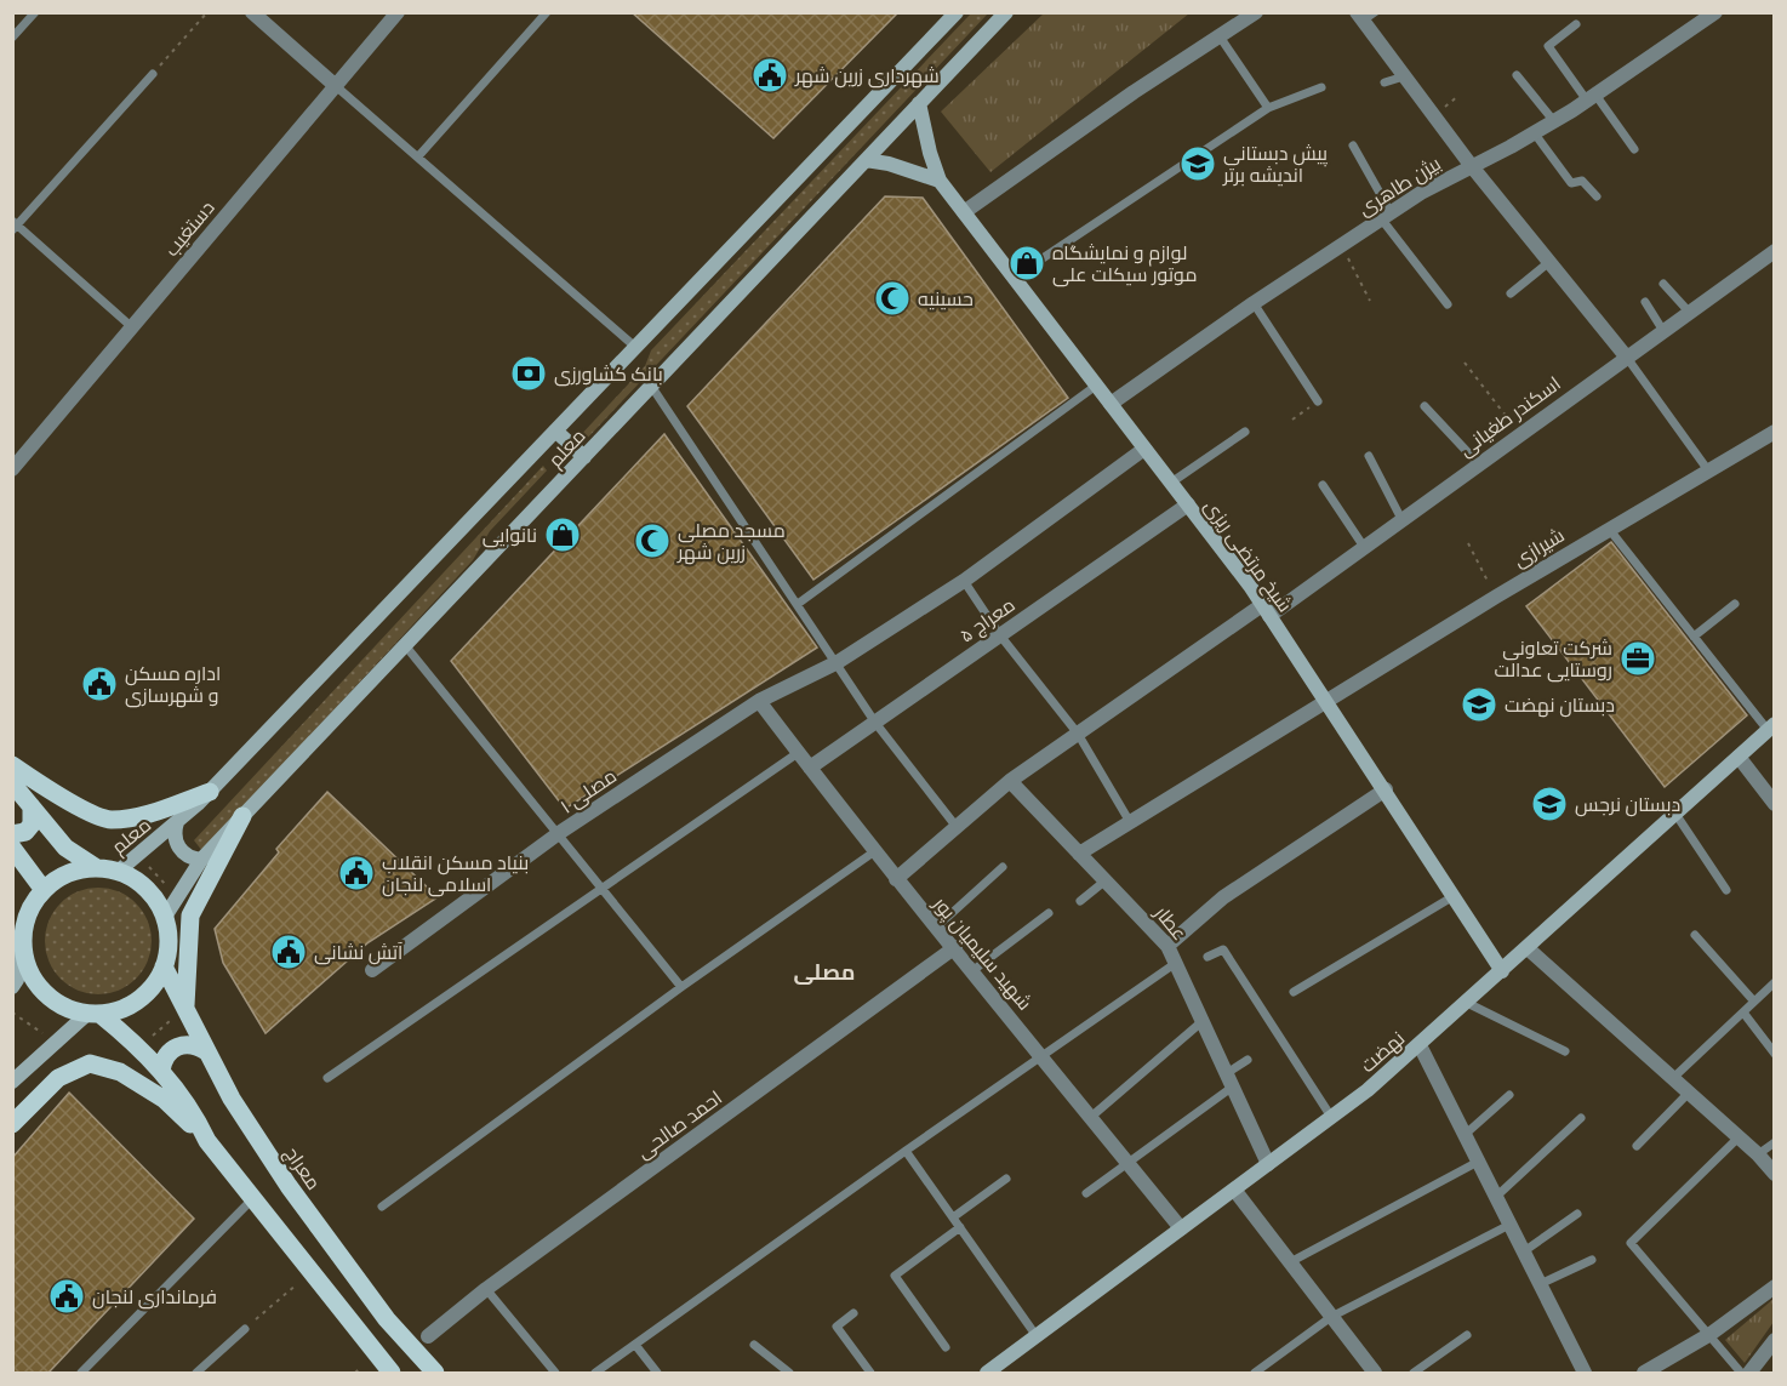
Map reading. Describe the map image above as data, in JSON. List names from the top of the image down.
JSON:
{
  "streets": {
    "main road": [
      "معلم",
      "شیخ مرتضی ریزی",
      "نهضت",
      "معراج"
    ],
    "street": [
      "بیژن طاهری",
      "دستغیب",
      "اسکندر طغیانی",
      "شیرازی",
      "معراج ۵",
      "مصلی ۱",
      "عطار",
      "شهید سلیمیان پور",
      "احمد صالحی"
    ]
  },
  "crossings": [
    ["بیژن طاهری", "شیخ مرتضی ریزی"],
    ["اسکندر طغیانی", "شیخ مرتضی ریزی"],
    ["اسکندر طغیانی", "عطار"],
    ["اسکندر طغیانی", "شهید سلیمیان پور"],
    ["معلم", "شیخ مرتضی ریزی"],
    ["معلم", "معراج"],
    ["شیرازی", "شیخ مرتضی ریزی"],
    ["شیرازی", "عطار"],
    ["شیخ مرتضی ریزی", "معراج ۵"],
    ["شیخ مرتضی ریزی", "مصلی ۱"],
    ["شیخ مرتضی ریزی", "نهضت"],
    ["معراج ۵", "شهید سلیمیان پور"],
    ["مصلی ۱", "شهید سلیمیان پور"],
    ["عطار", "نهضت"],
    ["شهید سلیمیان پور", "نهضت"],
    ["شهید سلیمیان پور", "احمد صالحی"]
  ],
  "districts": ["مصلی"],
  "places": {
    "public building": [
      "شهرداری زرین شهر",
      "اداره مسکن و شهرسازی",
      "بنیاد مسکن انقلاب اسلامی لنجان",
      "آتش نشانی",
      "فرمانداری لنجان"
    ],
    "school or university": ["پیش دبستانی اندیشه برتر", "دبستان نهضت", "دبستان نرجس"],
    "shop": ["لوازم و نمایشگاه موتور سیکلت علی", "نانوایی"],
    "mosque": ["حسینیه", "مسجد مصلی زرین شهر"],
    "bank": ["بانک کشاورزی"],
    "office": ["شرکت تعاونی روستایی عدالت"]
  }
}
